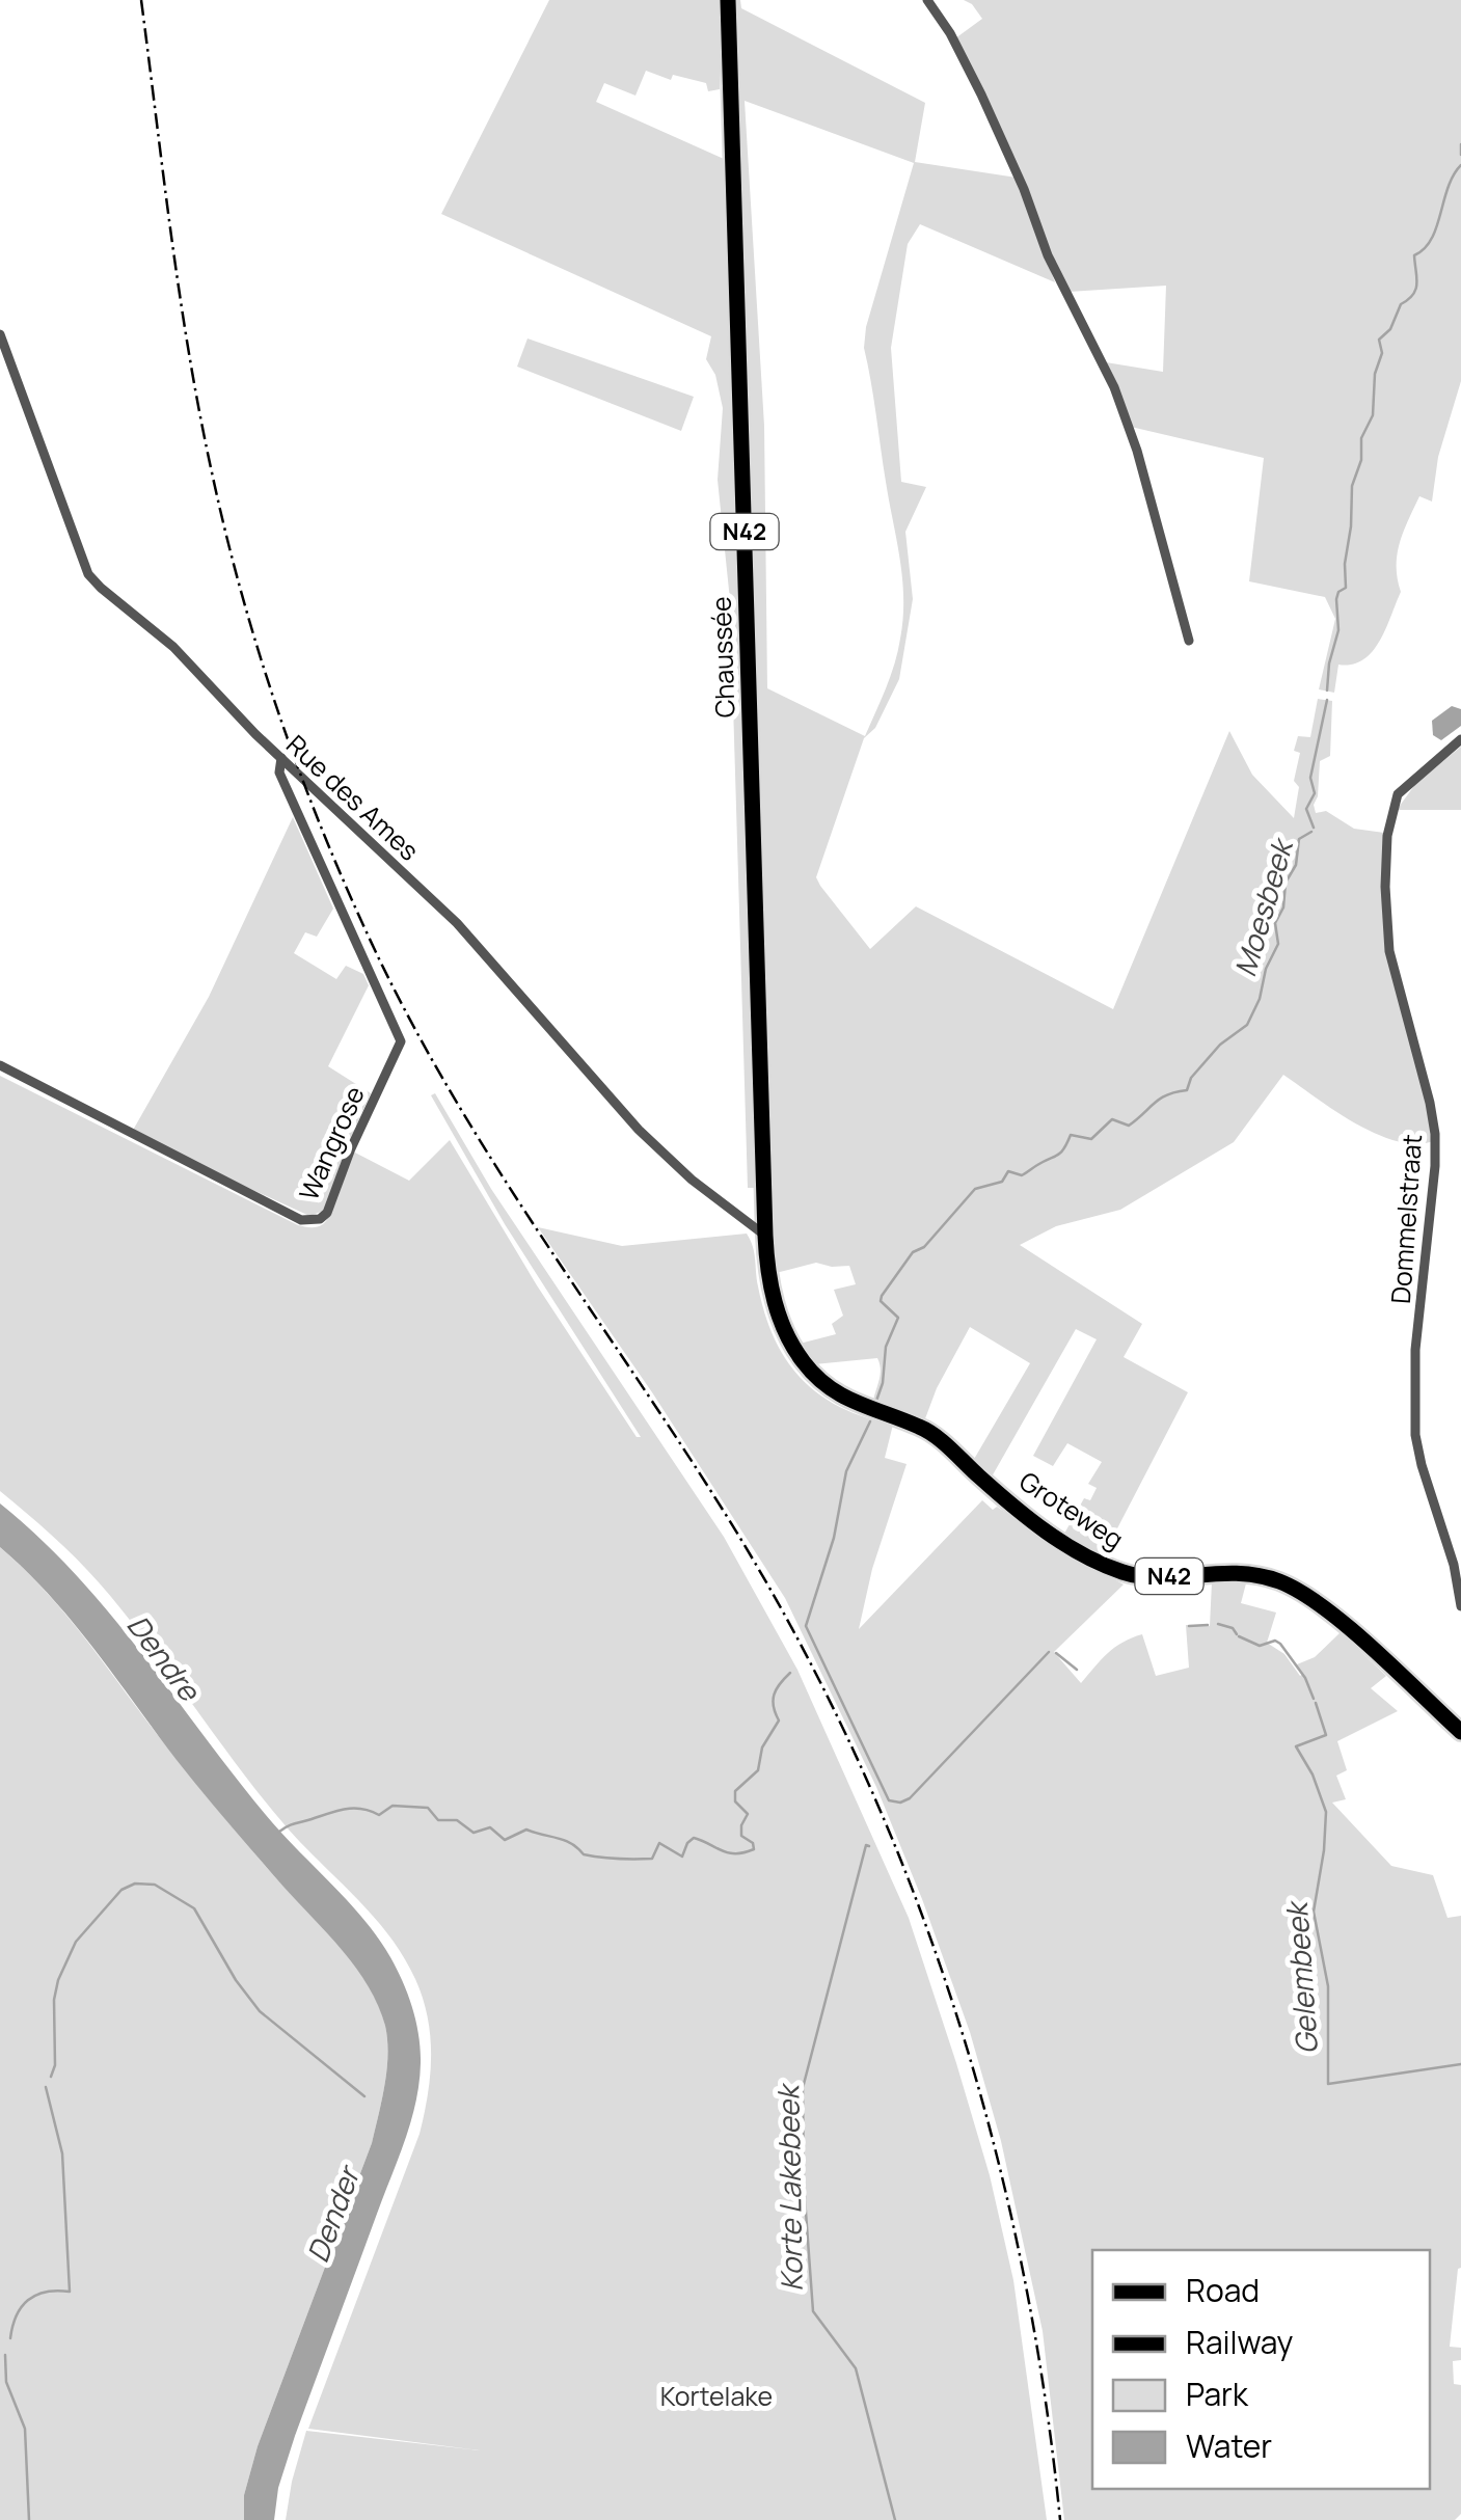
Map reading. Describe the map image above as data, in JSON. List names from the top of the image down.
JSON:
{
  "streets": {
    "main road": ["N42", "Chaussée", "Groteweg"],
    "street": ["Rue des Ames", "Wangrose", "Dommelstraat"]
  },
  "crossings": [
    ["Chaussée", "Rue des Ames"],
    ["Chaussée", "Groteweg"],
    ["Rue des Ames", "Wangrose"],
    ["Rue des Ames", "Groteweg"]
  ],
  "water": [
    "Moesbeek",
    "Dendre",
    "Gelembeek",
    "Korte Lakebeek",
    "Dender"
  ],
  "parks": ["Kortelake"],
  "legend": [
    "Road",
    "Railway",
    "Park",
    "Water"
  ]
}
